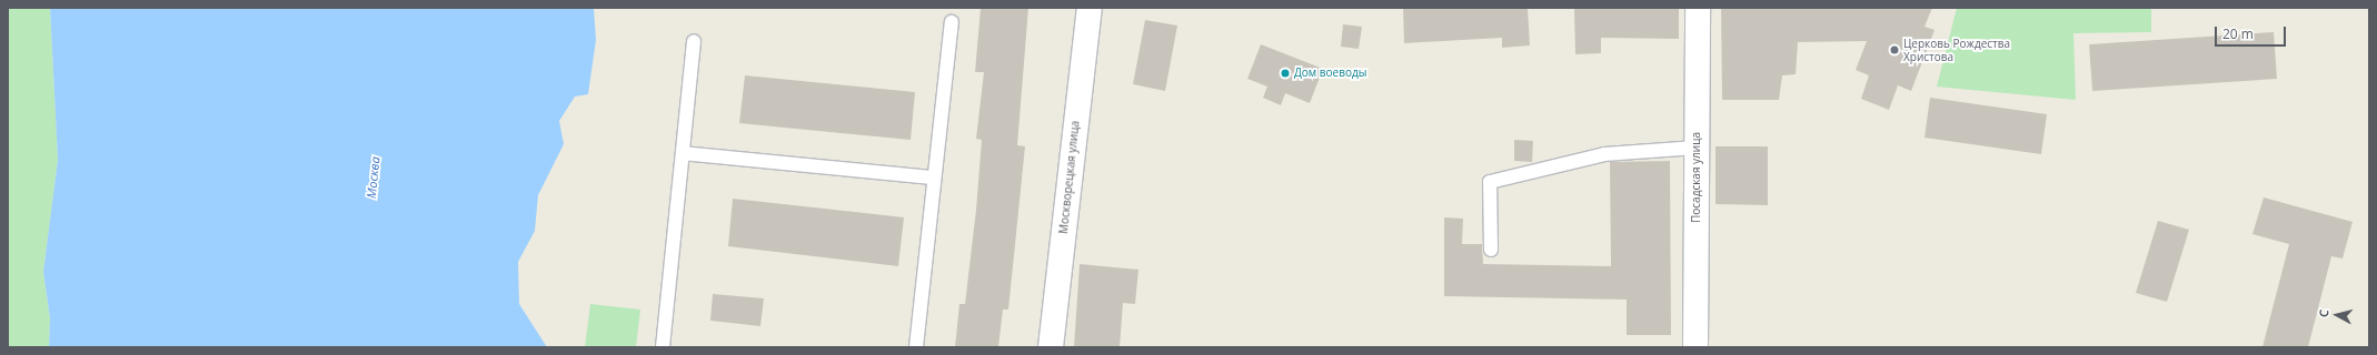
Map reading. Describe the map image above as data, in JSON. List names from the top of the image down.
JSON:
{
  "streets": {
    "street": ["Москворецкая улица", "Посадская улица"]
  },
  "water": ["Москва"],
  "places": ["Церковь Рождества Христова", "Дом воеводы"],
  "scale_bar": "20 m",
  "north": "left"
}
